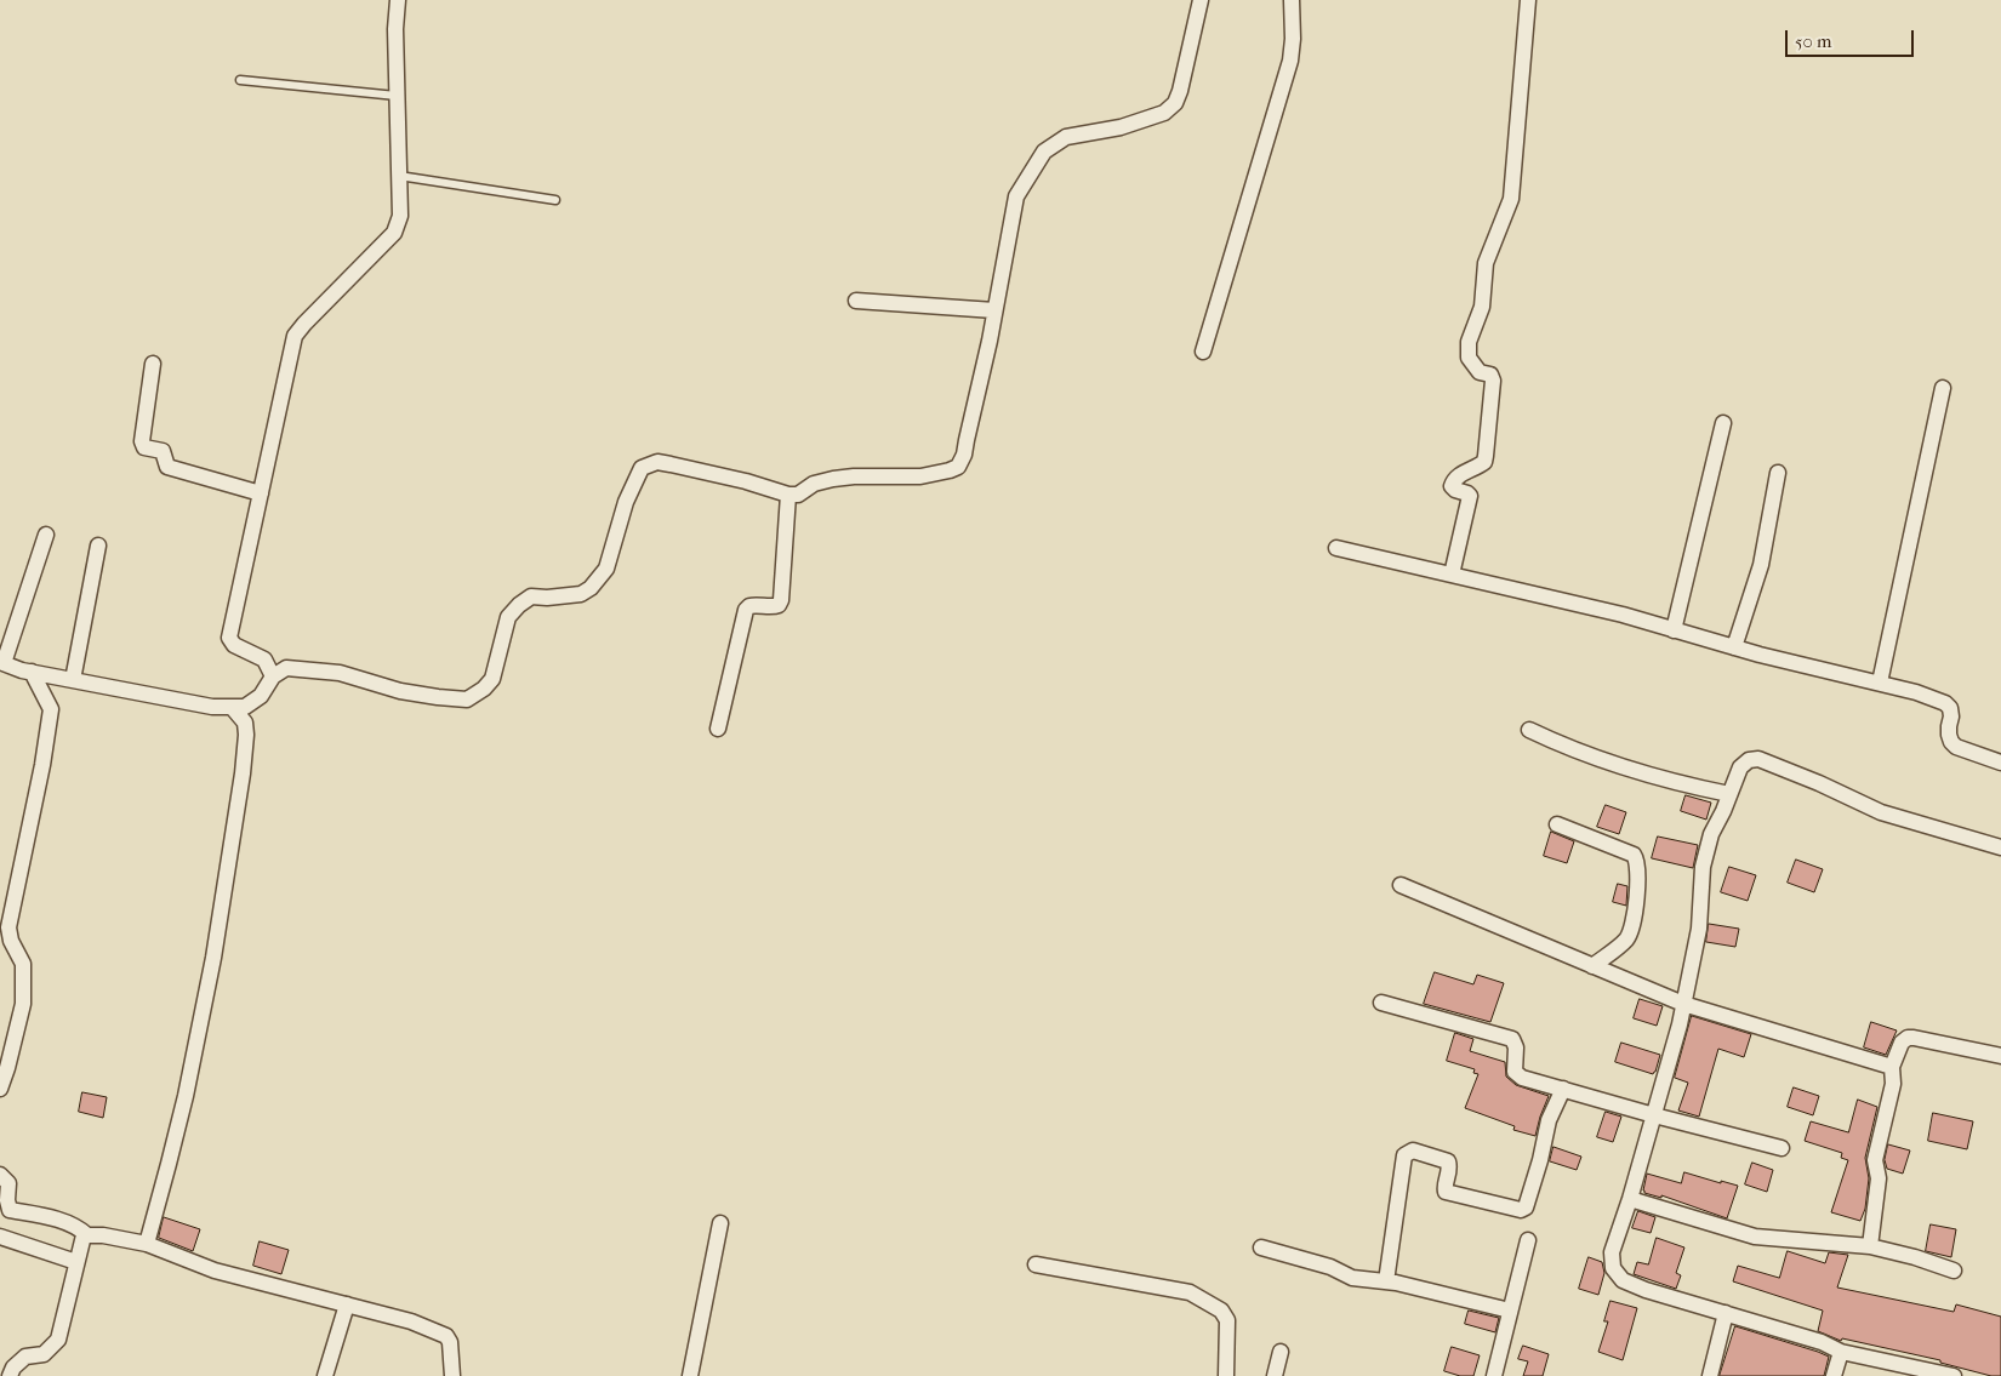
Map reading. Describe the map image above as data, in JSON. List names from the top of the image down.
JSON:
{
  "scale_bar": "50 m"
}
